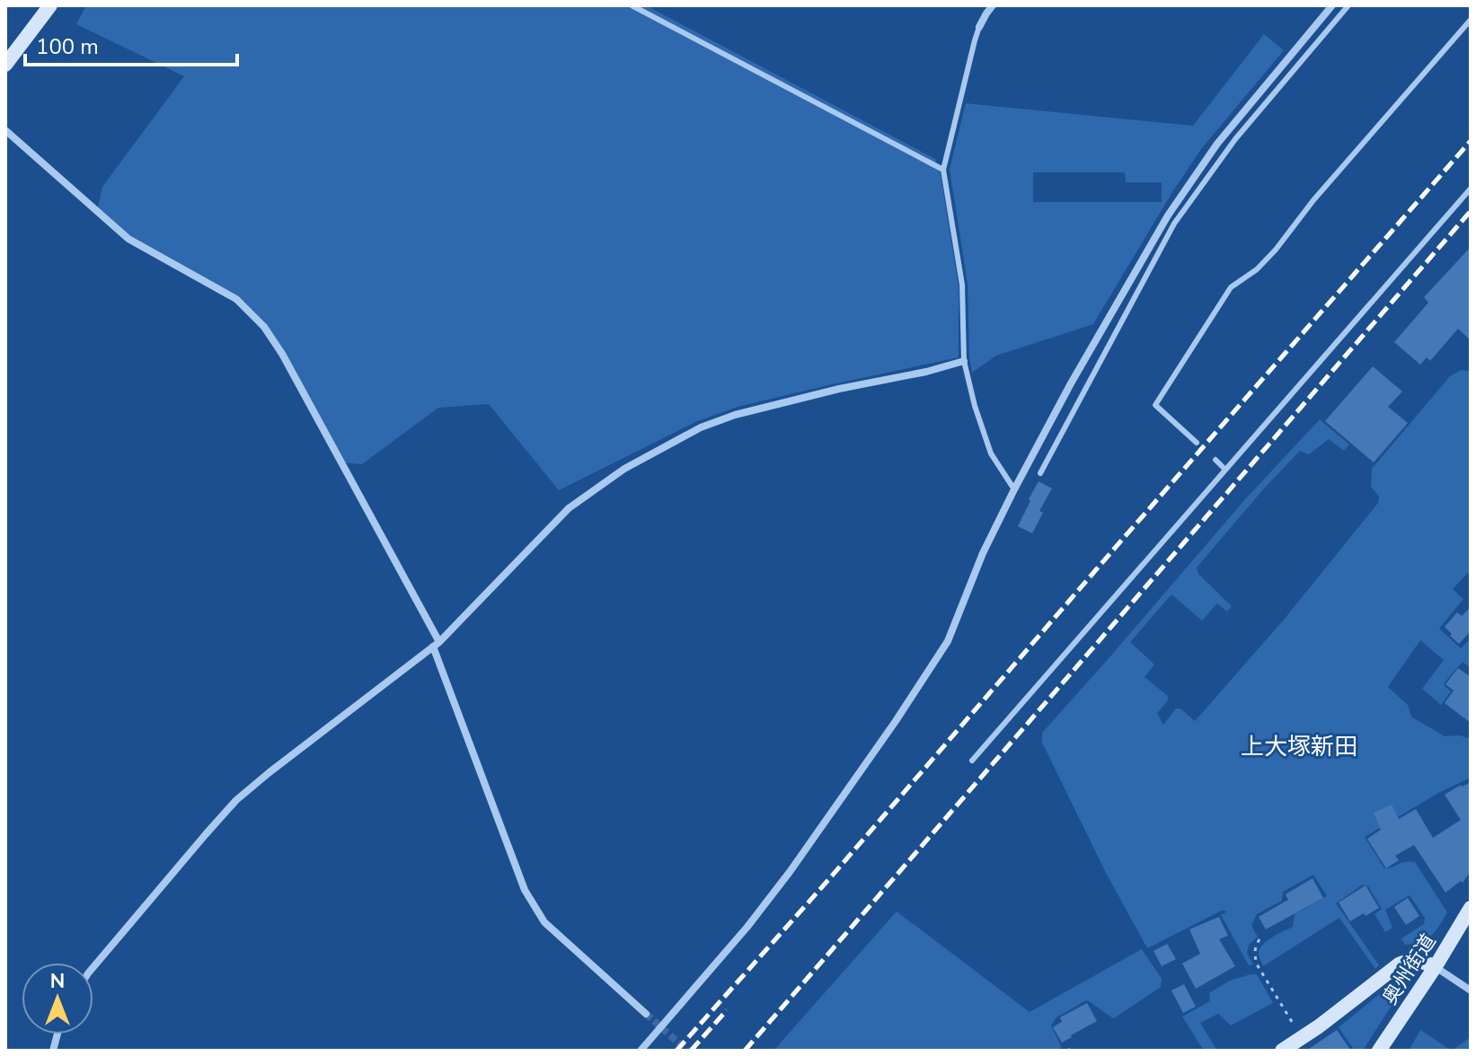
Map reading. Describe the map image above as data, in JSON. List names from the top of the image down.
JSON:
{
  "streets": {
    "street": ["奥州街道"]
  },
  "districts": ["上大塚新田"],
  "scale_bar": "100 m",
  "north": "top"
}
